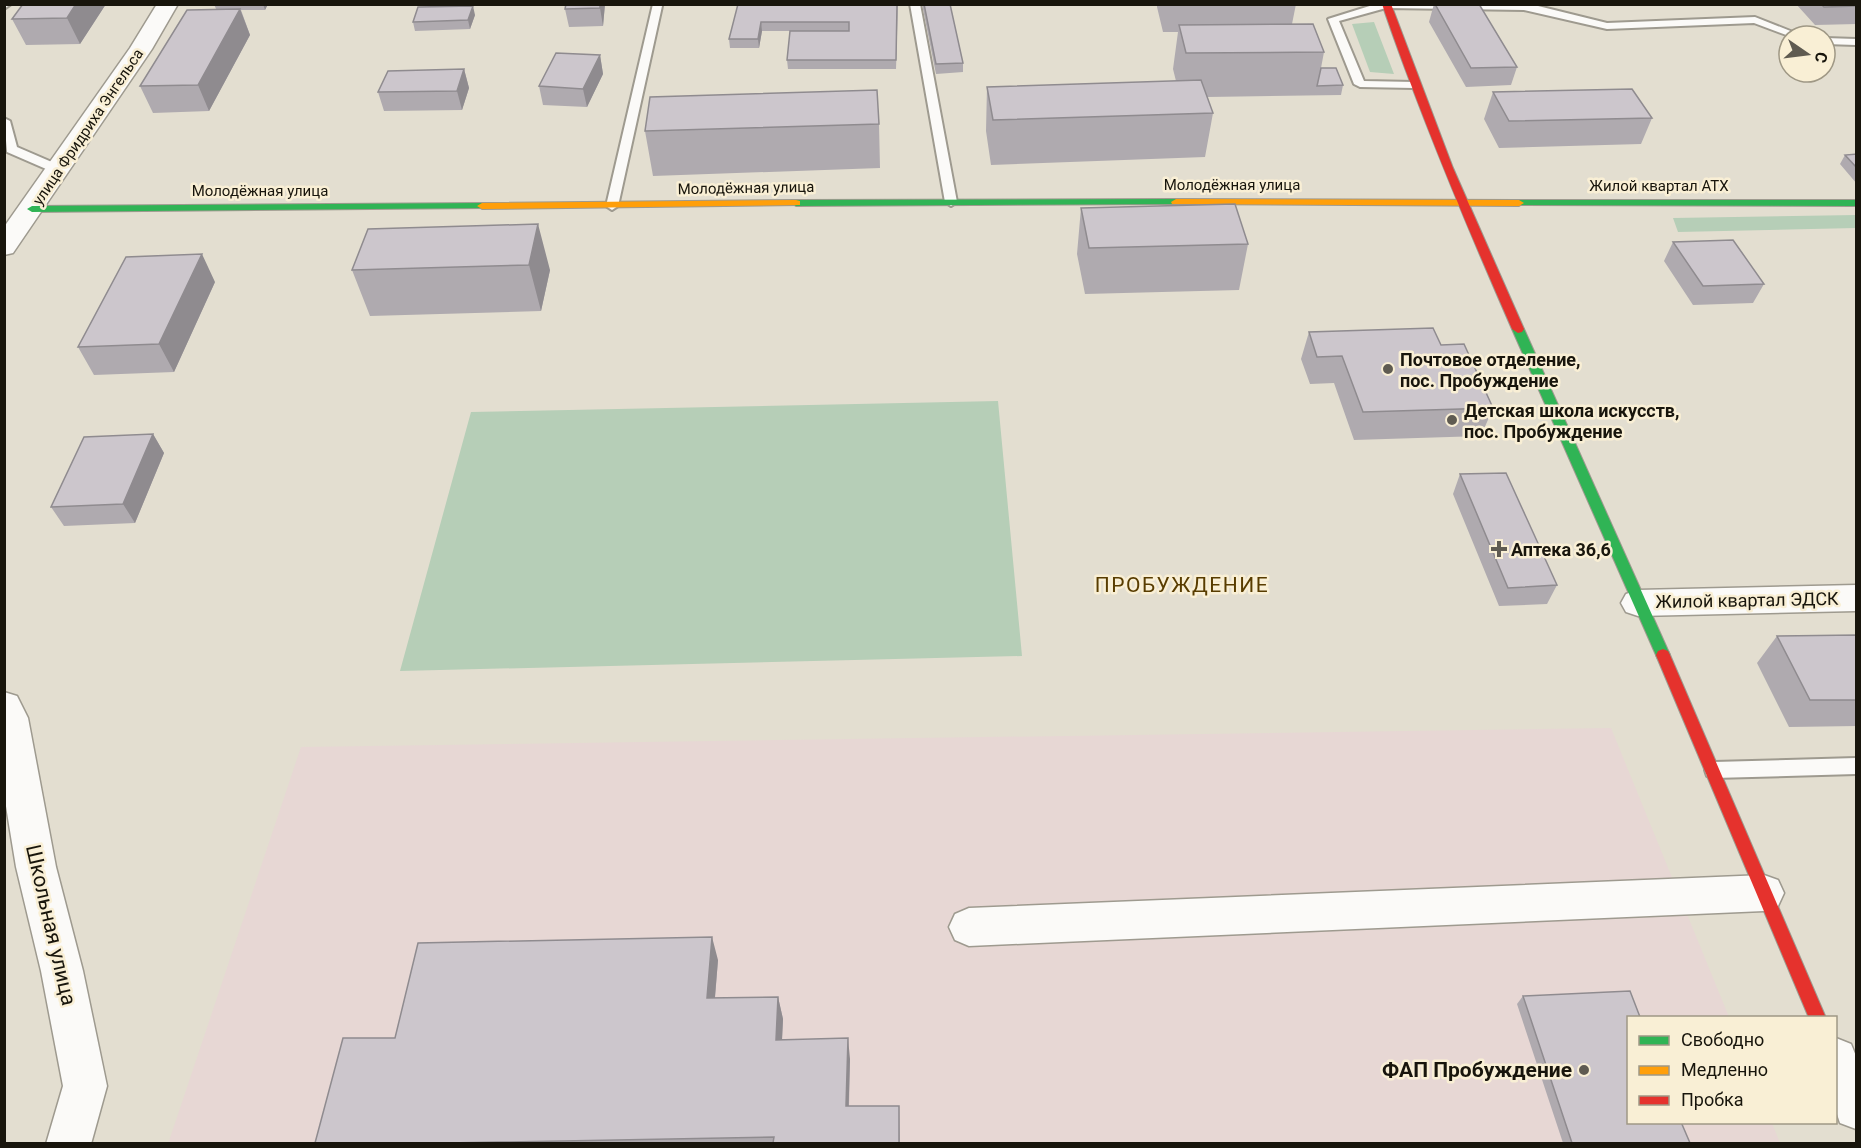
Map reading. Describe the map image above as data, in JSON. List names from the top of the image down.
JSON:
{
  "streets": {
    "street": [
      "улица Фридриха Энгельса",
      "Молодёжная улица",
      "Жилой квартал АТХ",
      "Жилой квартал ЭДСК",
      "Школьная улица"
    ]
  },
  "crossings": [
    ["улица Фридриха Энгельса", "Молодёжная улица"],
    ["Молодёжная улица", "Жилой квартал АТХ"]
  ],
  "districts": ["ПРОБУЖДЕНИЕ"],
  "places": {
    "other": ["Почтовое отделение, пос. Пробуждение", "Детская школа искусств, пос. Пробуждение", "ФАП Пробуждение"],
    "health": ["Аптека 36,6"]
  },
  "legend": ["Свободно", "Медленно", "Пробка"],
  "north": "right"
}
